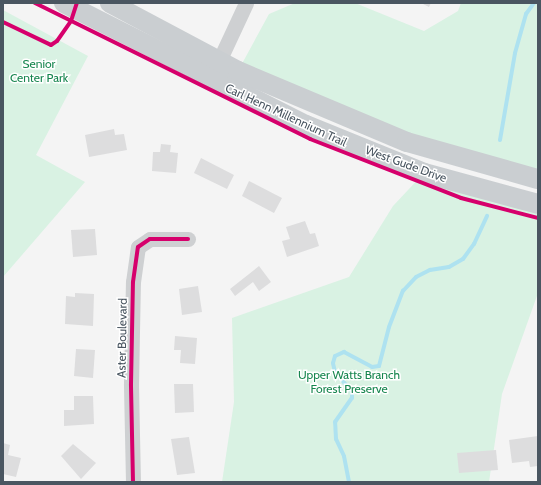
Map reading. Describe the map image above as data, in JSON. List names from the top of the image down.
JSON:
{
  "streets": {
    "main road": ["West Gude Drive"],
    "street": ["Aster Boulevard"],
    "cycle path": ["Carl Henn Millennium Trail"]
  },
  "parks": ["Senior Center Park", "Upper Watts Branch Forest Preserve"]
}
